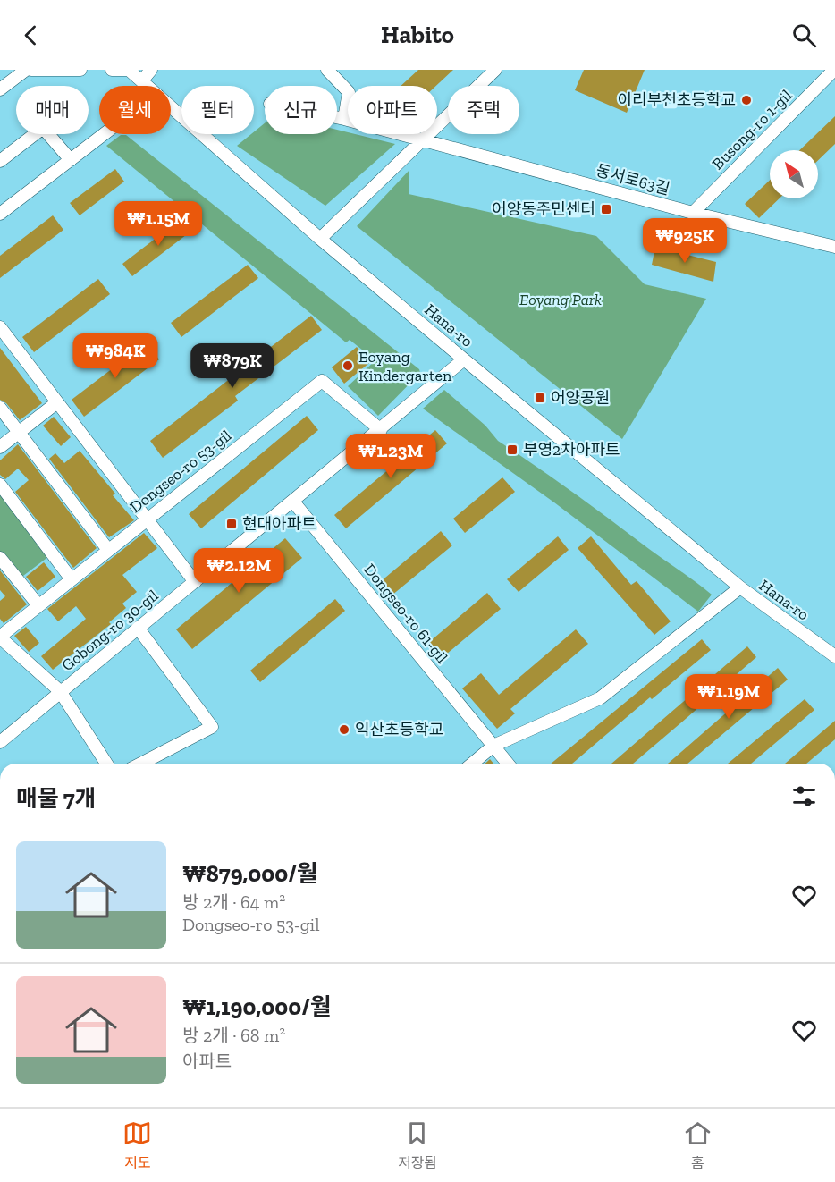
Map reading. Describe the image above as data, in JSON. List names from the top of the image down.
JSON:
{
  "streets": {
    "street": [
      "Busong-ro 1-gil",
      "동서로63길",
      "Hana-ro",
      "Dongseo-ro 53-gil",
      "Dongseo-ro 61-gil",
      "Gobong-ro 30-gil"
    ]
  },
  "crossings": [
    ["Busong-ro 1-gil", "동서로63길"],
    ["Hana-ro", "Dongseo-ro 61-gil"],
    ["Hana-ro", "Gobong-ro 30-gil"],
    ["Dongseo-ro 53-gil", "Gobong-ro 30-gil"],
    ["Dongseo-ro 61-gil", "Gobong-ro 30-gil"]
  ],
  "parks": ["Eoyang Park"],
  "places": {
    "other": ["이리부천초등학교", "Eoyang Kindergarten", "익산초등학교"],
    "transit": [
      "어양동주민센터",
      "어양공원",
      "부영2차아파트",
      "현대아파트"
    ]
  },
  "north": "top left",
  "page": {
    "header": "Habito",
    "chip": [
      "매매",
      "월세",
      "필터",
      "신규",
      "아파트",
      "주택"
    ],
    "price": [
      "₩1.15M",
      "₩925K",
      "₩984K",
      "₩879K",
      "₩1.23M",
      "₩2.12M",
      "₩1.19M"
    ],
    "heading": "매물 7개",
    "list": [
      {
        "name": "₩879,000/월",
        "note": "방 2개 · 64 m² · Dongseo-ro 53-gil"
      },
      {
        "name": "₩1,190,000/월",
        "note": "방 2개 · 68 m² · 아파트"
      }
    ],
    "tabs": ["지도", "저장됨", "홈"]
  }
}
